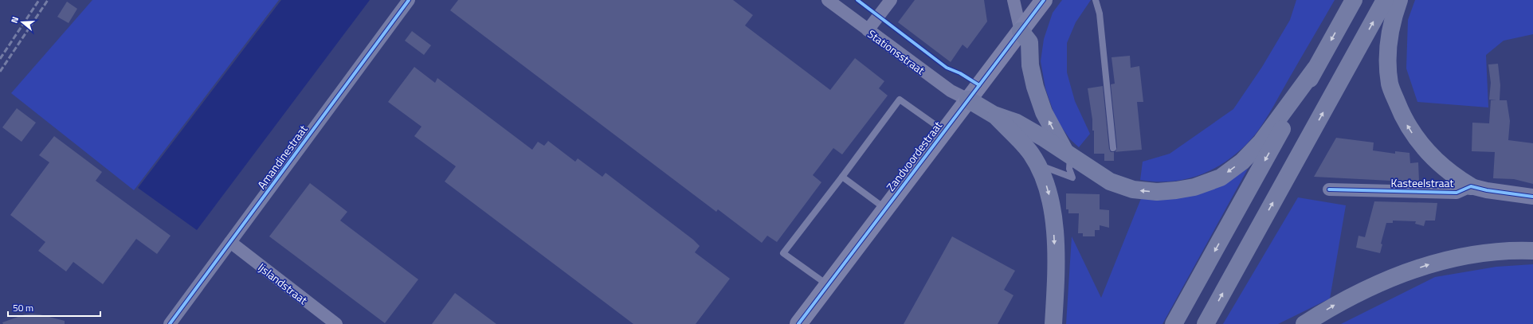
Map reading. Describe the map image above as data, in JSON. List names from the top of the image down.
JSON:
{
  "streets": {
    "main road": ["Zandvoordestraat"],
    "street": [
      "Stationsstraat",
      "Amandinestraat",
      "Kasteelstraat",
      "Ijslandstraat"
    ]
  },
  "crossings": [
    ["Stationsstraat", "Zandvoordestraat"],
    ["Amandinestraat", "Ijslandstraat"]
  ],
  "scale_bar": "50 m",
  "north": "left"
}
